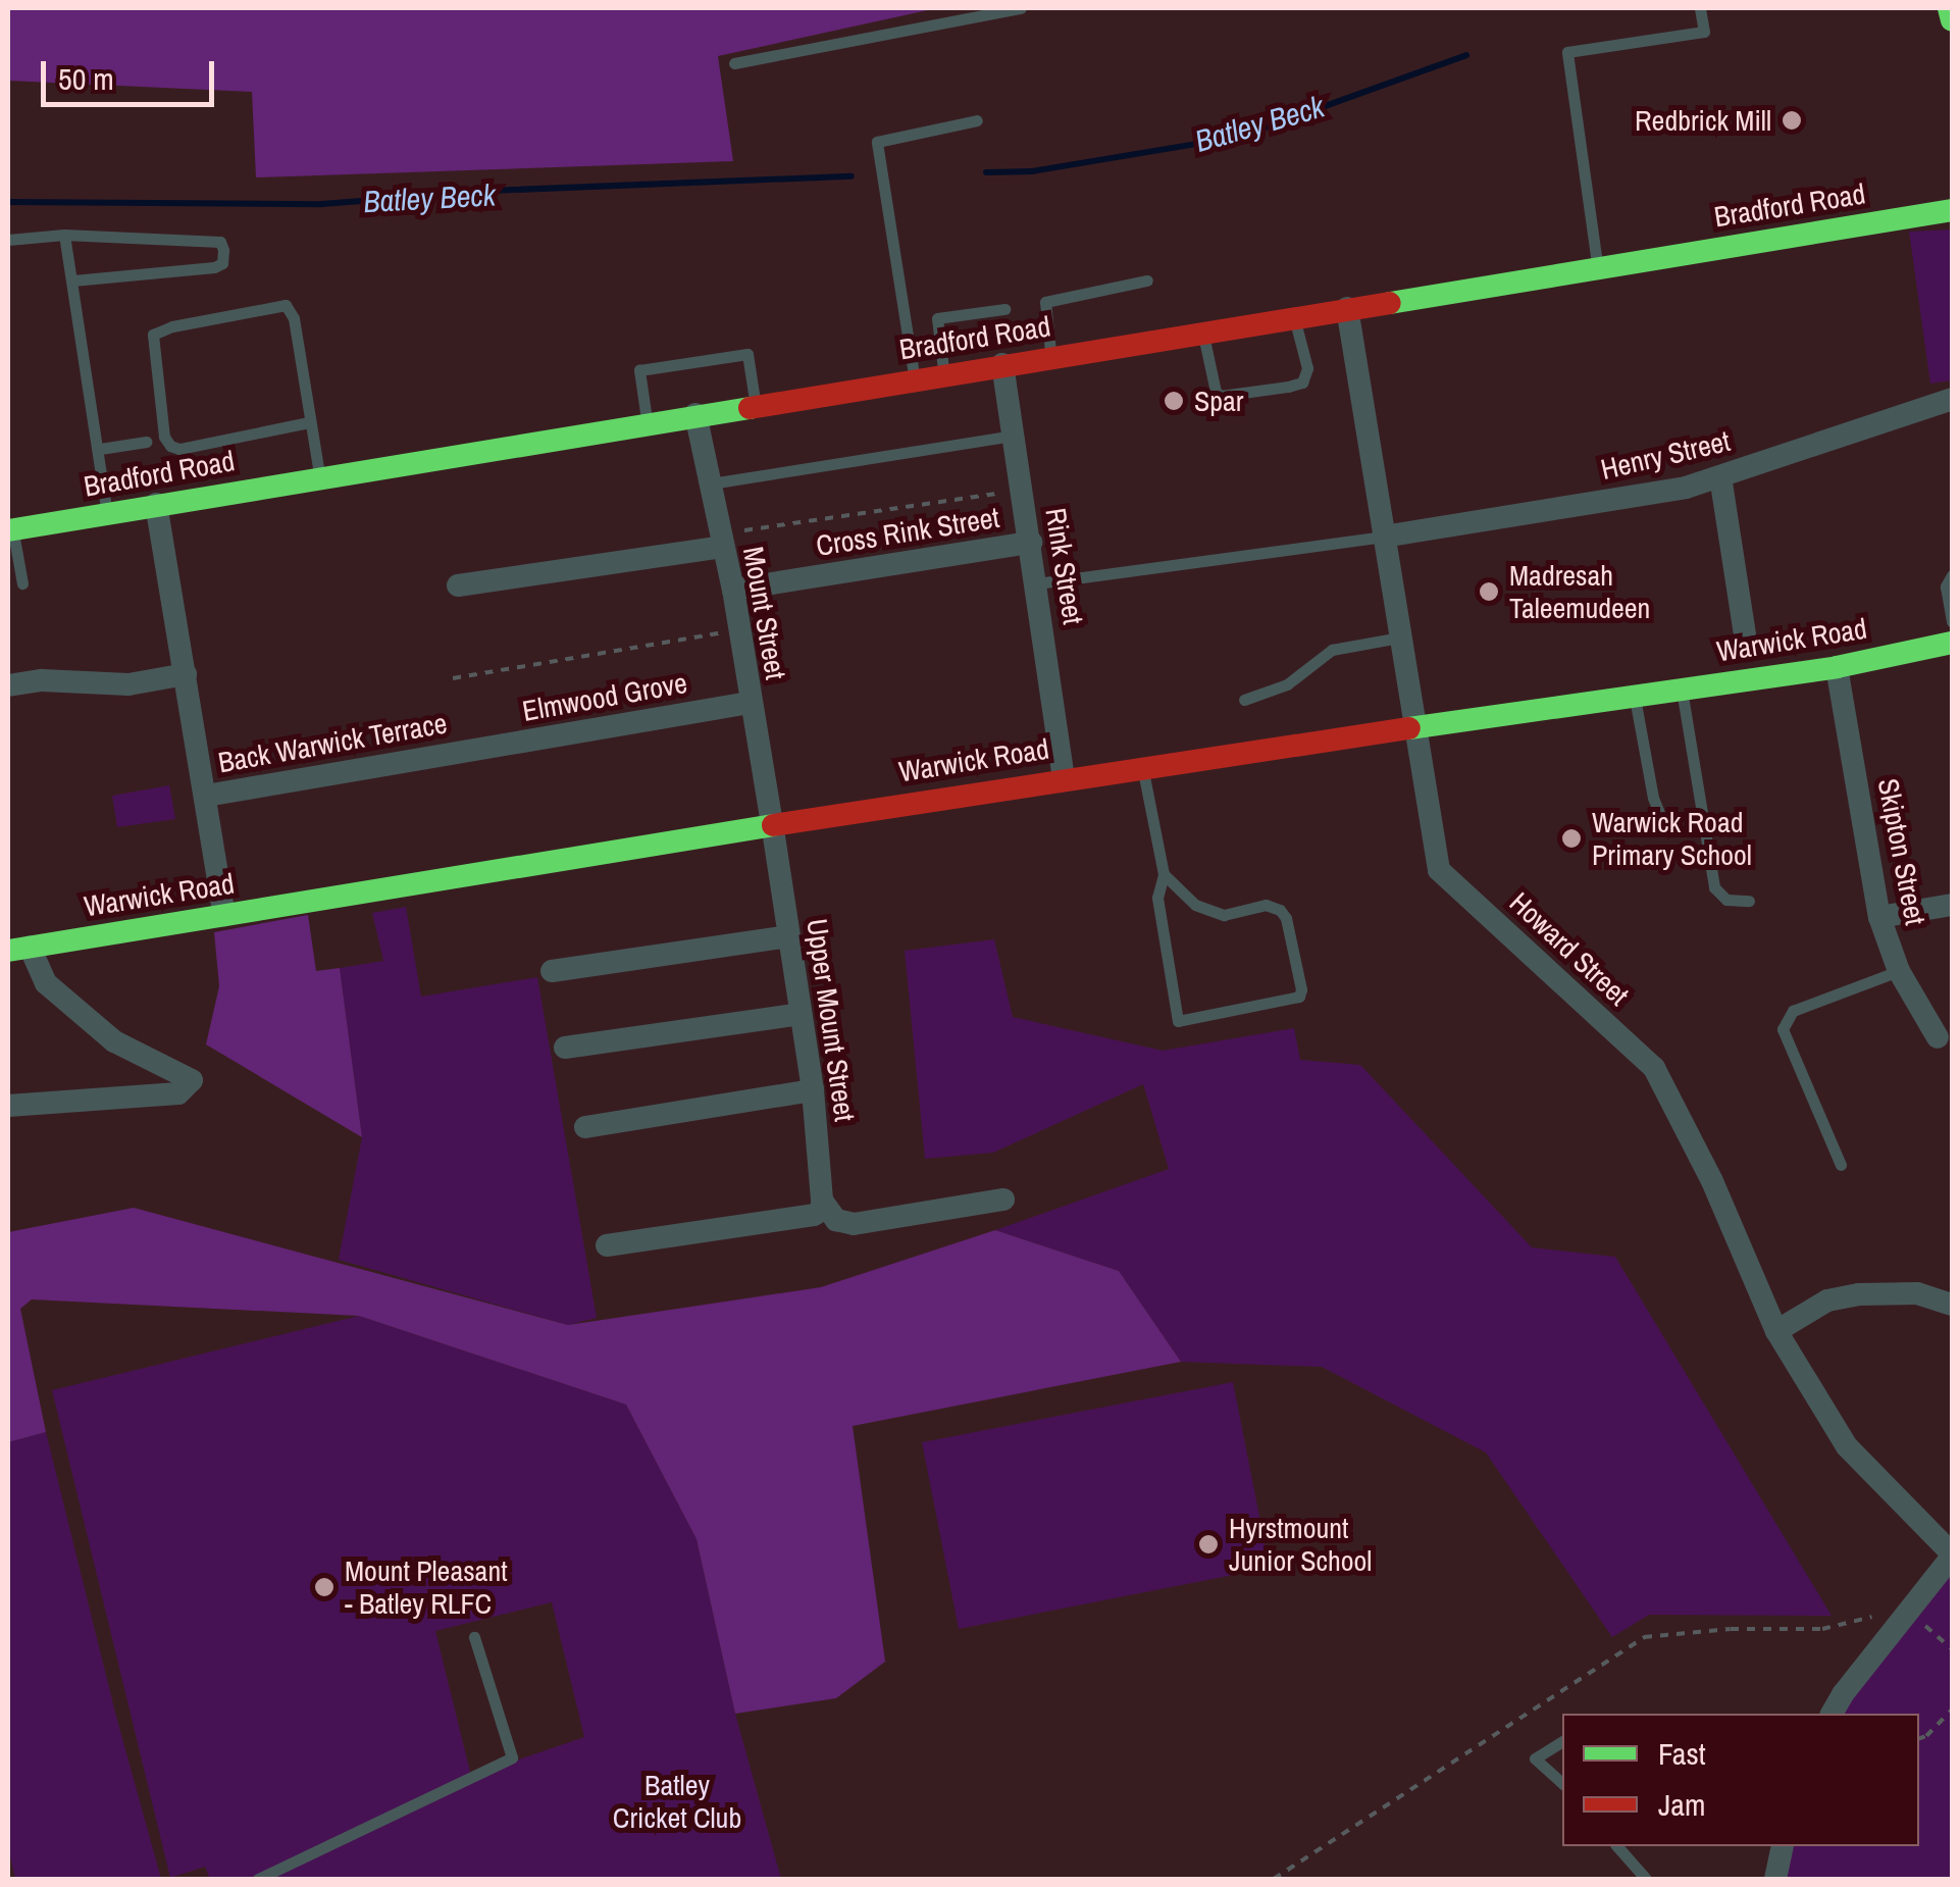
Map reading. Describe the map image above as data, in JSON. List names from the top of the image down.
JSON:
{
  "streets": {
    "main road": ["Bradford Road", "Warwick Road"],
    "street": [
      "Henry Street",
      "Cross Rink Street",
      "Rink Street",
      "Mount Street",
      "Elmwood Grove",
      "Back Warwick Terrace",
      "Skipton Street",
      "Howard Street",
      "Upper Mount Street"
    ]
  },
  "crossings": [
    ["Bradford Road", "Rink Street"],
    ["Bradford Road", "Mount Street"],
    ["Bradford Road", "Howard Street"],
    ["Henry Street", "Howard Street"],
    ["Cross Rink Street", "Rink Street"],
    ["Cross Rink Street", "Mount Street"],
    ["Rink Street", "Warwick Road"],
    ["Mount Street", "Warwick Road"],
    ["Mount Street", "Elmwood Grove"],
    ["Mount Street", "Upper Mount Street"],
    ["Warwick Road", "Skipton Street"],
    ["Warwick Road", "Howard Street"],
    ["Warwick Road", "Upper Mount Street"],
    ["Elmwood Grove", "Back Warwick Terrace"]
  ],
  "water": ["Batley Beck"],
  "parks": ["Batley Cricket Club"],
  "places": [
    "Redbrick Mill",
    "Spar",
    "Madresah Taleemudeen",
    "Warwick Road Primary School",
    "Hyrstmount Junior School",
    "Mount Pleasant - Batley RLFC"
  ],
  "legend": ["Fast", "Jam"],
  "scale_bar": "50 m"
}
